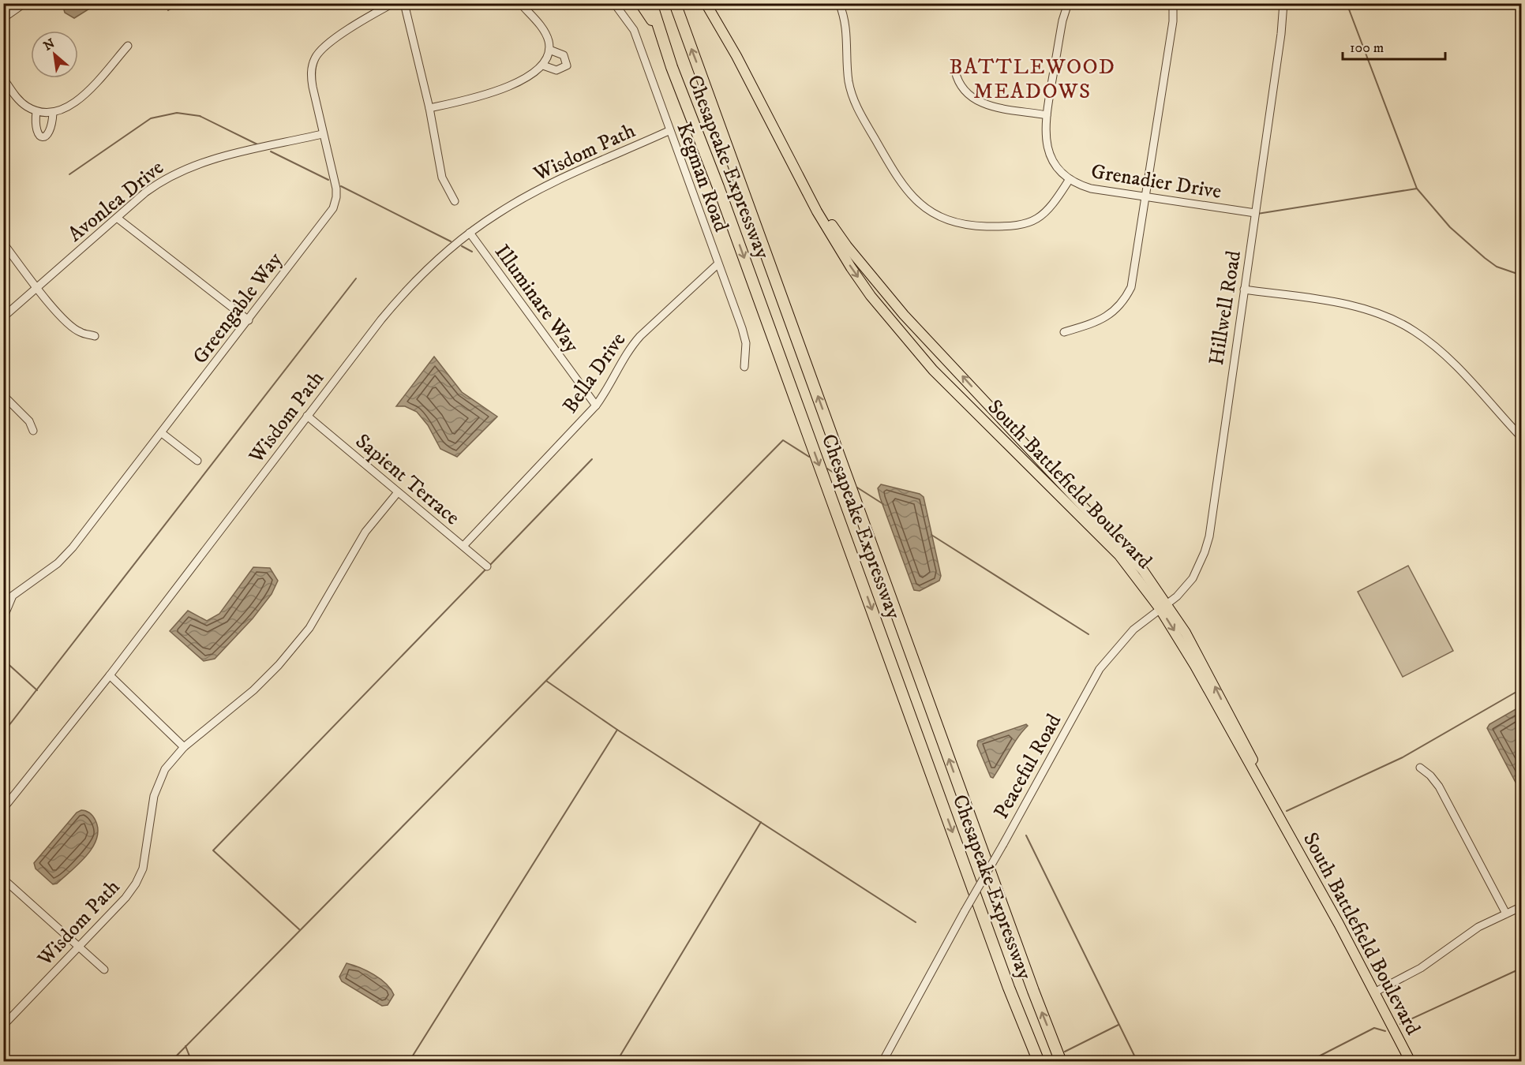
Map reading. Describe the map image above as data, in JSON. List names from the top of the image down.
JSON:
{
  "streets": {
    "highway": ["Chesapeake Expressway"],
    "main road": ["South Battlefield Boulevard"],
    "street": [
      "Wisdom Path",
      "Kegman Road",
      "Grenadier Drive",
      "Avonlea Drive",
      "Illuminare Way",
      "Greengable Way",
      "Hillwell Road",
      "Bella Drive",
      "Sapient Terrace",
      "Peaceful Road"
    ]
  },
  "crossings": [
    ["Wisdom Path", "Kegman Road"],
    ["Wisdom Path", "Illuminare Way"],
    ["Wisdom Path", "Sapient Terrace"],
    ["Kegman Road", "Bella Drive"],
    ["Grenadier Drive", "Hillwell Road"],
    ["Avonlea Drive", "Greengable Way"],
    ["Illuminare Way", "Bella Drive"],
    ["Hillwell Road", "South Battlefield Boulevard"],
    ["Hillwell Road", "Peaceful Road"],
    ["Bella Drive", "Sapient Terrace"],
    ["South Battlefield Boulevard", "Peaceful Road"]
  ],
  "districts": ["BATTLEWOOD MEADOWS"],
  "scale_bar": "100 m",
  "north": "top left"
}
